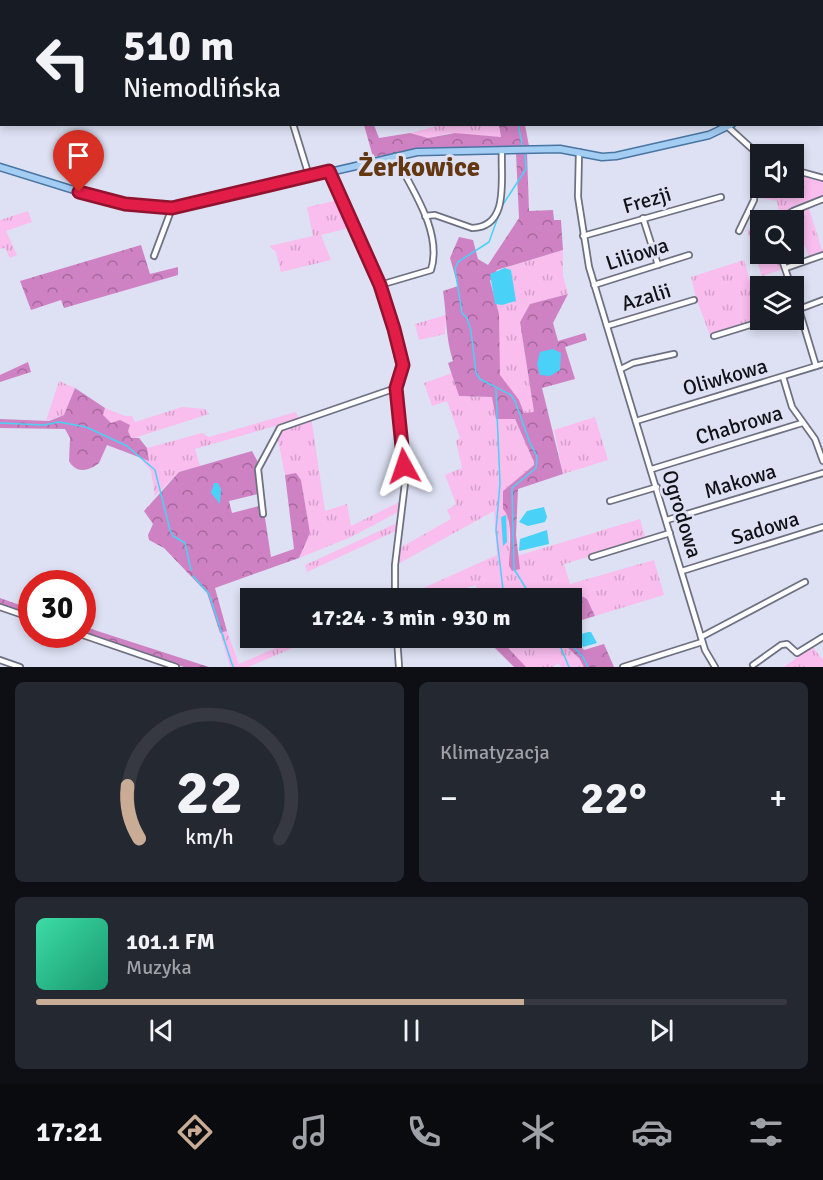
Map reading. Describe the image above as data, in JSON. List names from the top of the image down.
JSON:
{
  "streets": {
    "street": [
      "Frezji",
      "Liliowa",
      "Azalii",
      "Oliwkowa",
      "Chabrowa",
      "Makowa",
      "Ogrodowa",
      "Sadowa"
    ]
  },
  "crossings": [
    ["Frezji", "Ogrodowa"],
    ["Liliowa", "Ogrodowa"],
    ["Azalii", "Ogrodowa"],
    ["Oliwkowa", "Ogrodowa"],
    ["Chabrowa", "Ogrodowa"],
    ["Makowa", "Ogrodowa"],
    ["Ogrodowa", "Sadowa"]
  ],
  "districts": ["Żerkowice"],
  "page": {
    "turn": ["510 m", "Niemodlińska"],
    "limit": "30",
    "trip": "17:24 · 3 min · 930 m",
    "tile": "Klimatyzacja",
    "heat": ["−", "22°", "+"],
    "song": ["101.1 FM", "Muzyka"],
    "tabs": "17:21",
    "gauge": ["22", "km/h"]
  }
}
